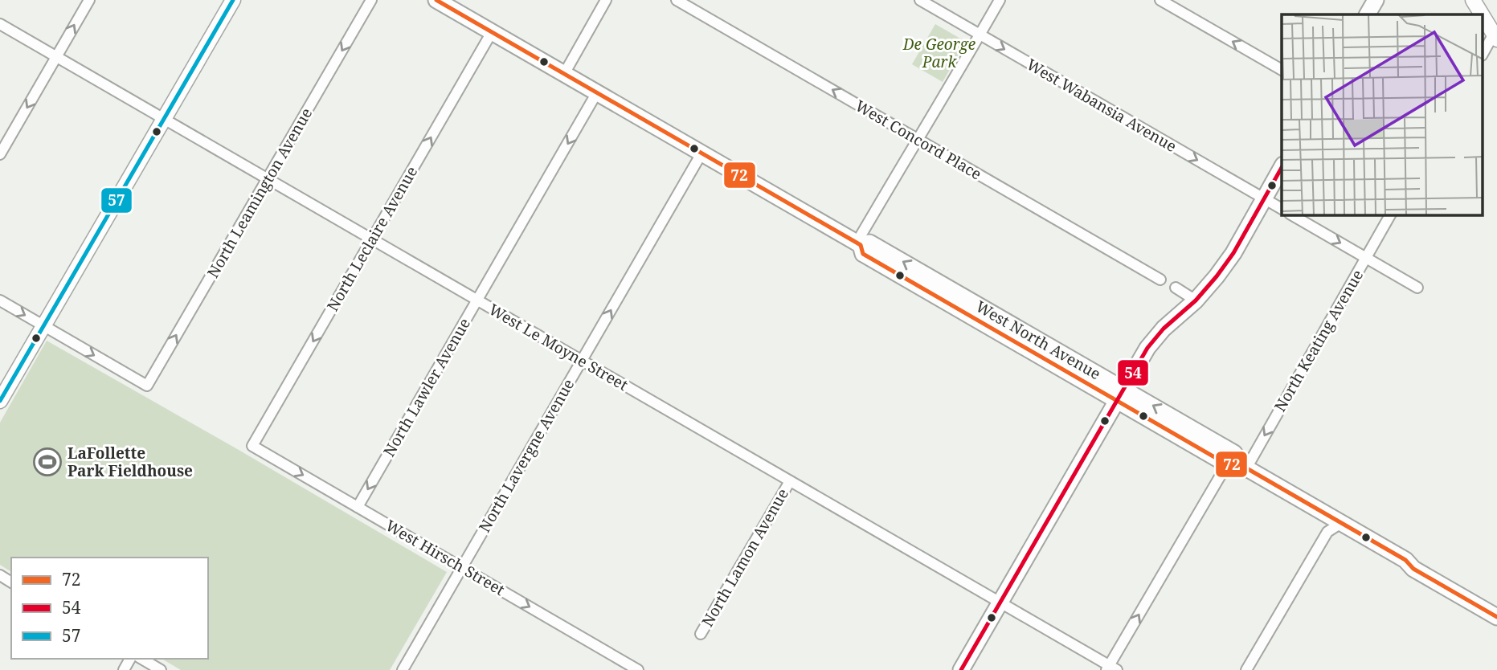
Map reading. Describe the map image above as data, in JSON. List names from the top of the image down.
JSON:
{
  "streets": {
    "main road": ["West North Avenue"],
    "street": [
      "West Wabansia Avenue",
      "West Concord Place",
      "North Leamington Avenue",
      "North Leclaire Avenue",
      "North Keating Avenue",
      "West Le Moyne Street",
      "North Lawler Avenue",
      "North Lavergne Avenue",
      "West Hirsch Street",
      "North Lamon Avenue"
    ]
  },
  "crossings": [
    ["North Leamington Avenue", "West Le Moyne Street"],
    ["North Leclaire Avenue", "West North Avenue"],
    ["North Leclaire Avenue", "West Le Moyne Street"],
    ["North Leclaire Avenue", "West Hirsch Street"],
    ["West North Avenue", "North Keating Avenue"],
    ["West North Avenue", "North Lawler Avenue"],
    ["West North Avenue", "North Lavergne Avenue"],
    ["North Keating Avenue", "West Le Moyne Street"],
    ["West Le Moyne Street", "North Lawler Avenue"],
    ["West Le Moyne Street", "North Lavergne Avenue"],
    ["West Le Moyne Street", "North Lamon Avenue"],
    ["North Lawler Avenue", "West Hirsch Street"],
    ["North Lavergne Avenue", "West Hirsch Street"]
  ],
  "one_way": [
    "West Wabansia Avenue",
    "West Concord Place",
    "North Lawler Avenue",
    "North Lavergne Avenue",
    "West Hirsch Street"
  ],
  "parks": ["De George Park"],
  "places": {
    "sports": ["LaFollette Park Fieldhouse"]
  },
  "lines": ["transit line 72", "transit line 57", "transit line 54"],
  "legend": ["72", "54", "57"]
}
